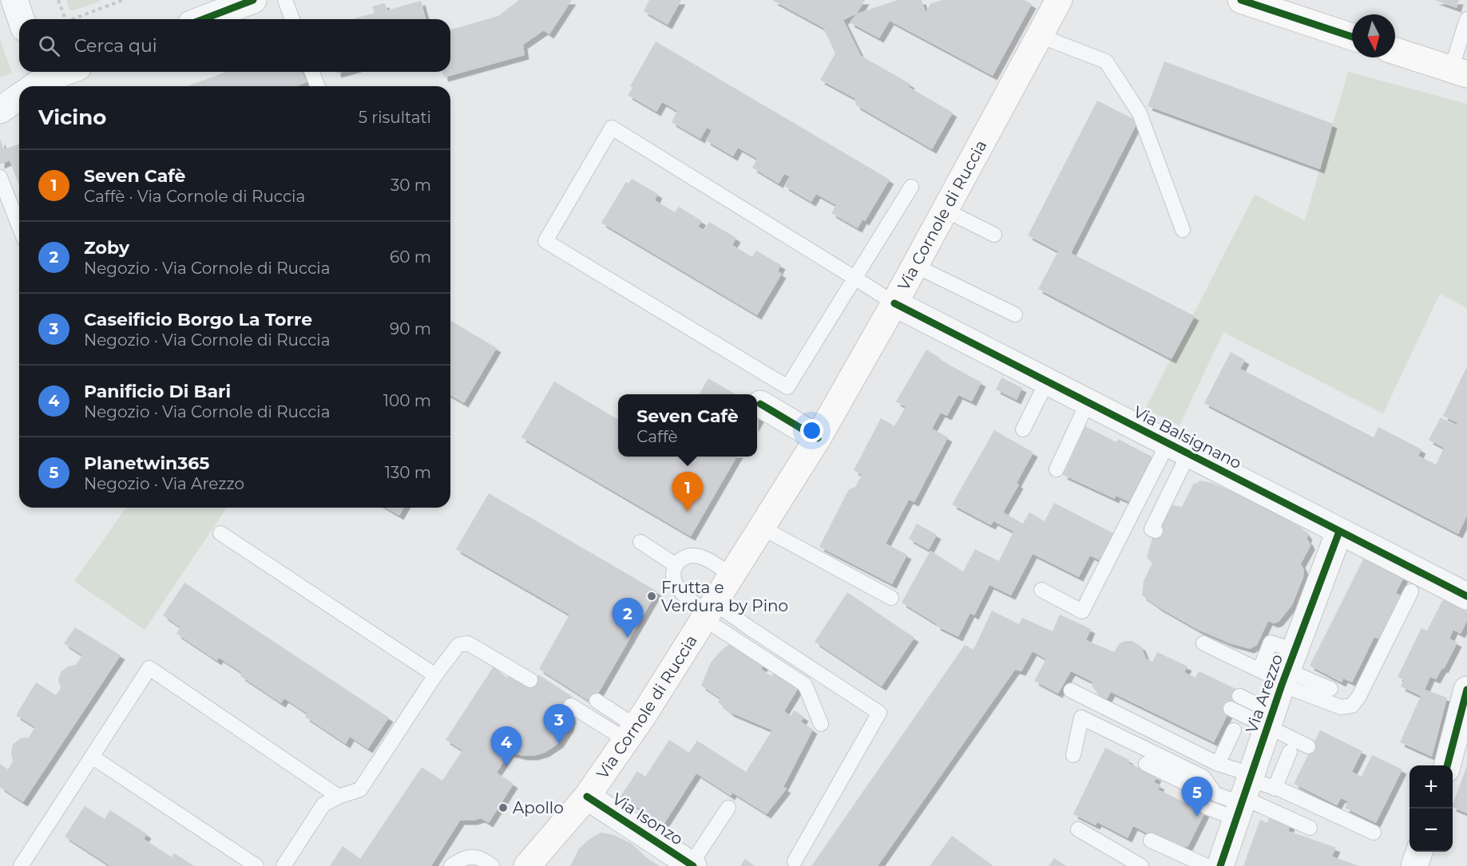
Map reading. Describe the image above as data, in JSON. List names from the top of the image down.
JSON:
{
  "streets": {
    "main road": ["Via Cornole di Ruccia"],
    "street": ["Via Balsignano", "Via Arezzo", "Via Isonzo"]
  },
  "crossings": [
    ["Via Cornole di Ruccia", "Via Balsignano"],
    ["Via Cornole di Ruccia", "Via Isonzo"],
    ["Via Balsignano", "Via Arezzo"]
  ],
  "places": ["Frutta e Verdura by Pino", "Apollo"],
  "north": "bottom",
  "page": {
    "search": "Cerca qui",
    "heading": ["Vicino", "5 risultati"],
    "list": [
      {
        "mark": "1",
        "name": "Seven Cafè",
        "note": "Caffè · Via Cornole di Ruccia",
        "value": "30 m"
      },
      {
        "mark": "2",
        "name": "Zoby",
        "note": "Negozio · Via Cornole di Ruccia",
        "value": "60 m"
      },
      {
        "mark": "3",
        "name": "Caseificio Borgo La Torre",
        "note": "Negozio · Via Cornole di Ruccia",
        "value": "90 m"
      },
      {
        "mark": "4",
        "name": "Panificio Di Bari",
        "note": "Negozio · Via Cornole di Ruccia",
        "value": "100 m"
      },
      {
        "mark": "5",
        "name": "Planetwin365",
        "note": "Negozio · Via Arezzo",
        "value": "130 m"
      }
    ],
    "popup": ["Seven Cafè", "Caffè"],
    "pins": [
      "1",
      "2",
      "3",
      "4",
      "5"
    ],
    "map_buttons": ["+", "−"]
  }
}
